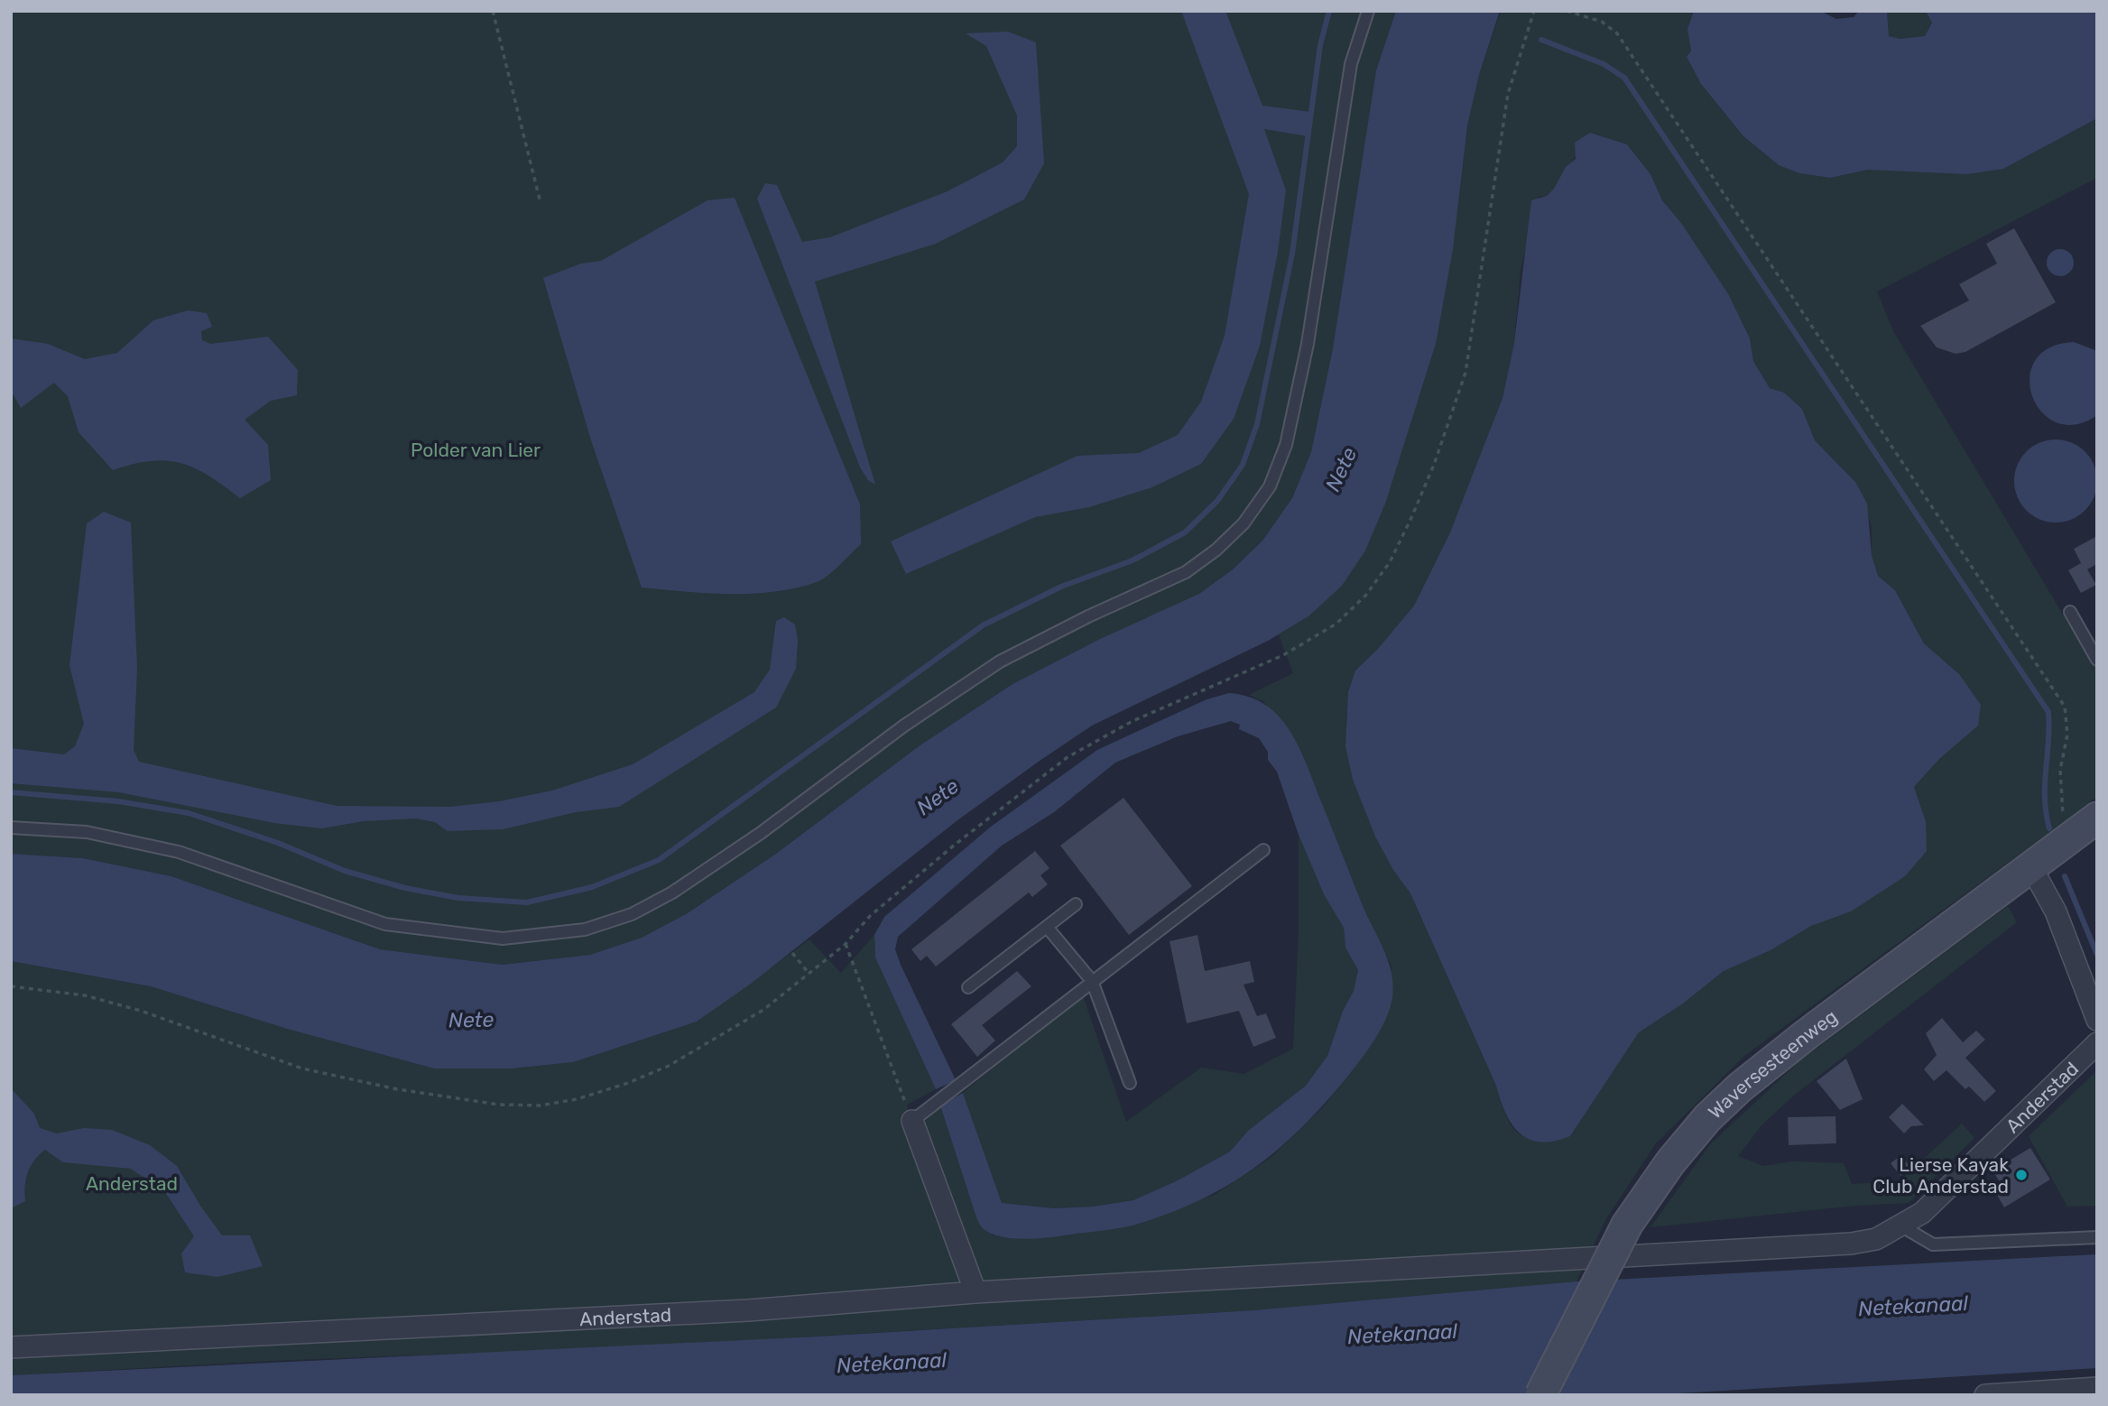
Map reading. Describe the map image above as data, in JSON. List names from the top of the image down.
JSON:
{
  "streets": {
    "main road": ["Waversesteenweg"],
    "street": ["Anderstad"]
  },
  "water": ["Nete", "Netekanaal"],
  "parks": ["Polder van Lier", "Anderstad"],
  "places": ["Lierse Kayak Club Anderstad"]
}
